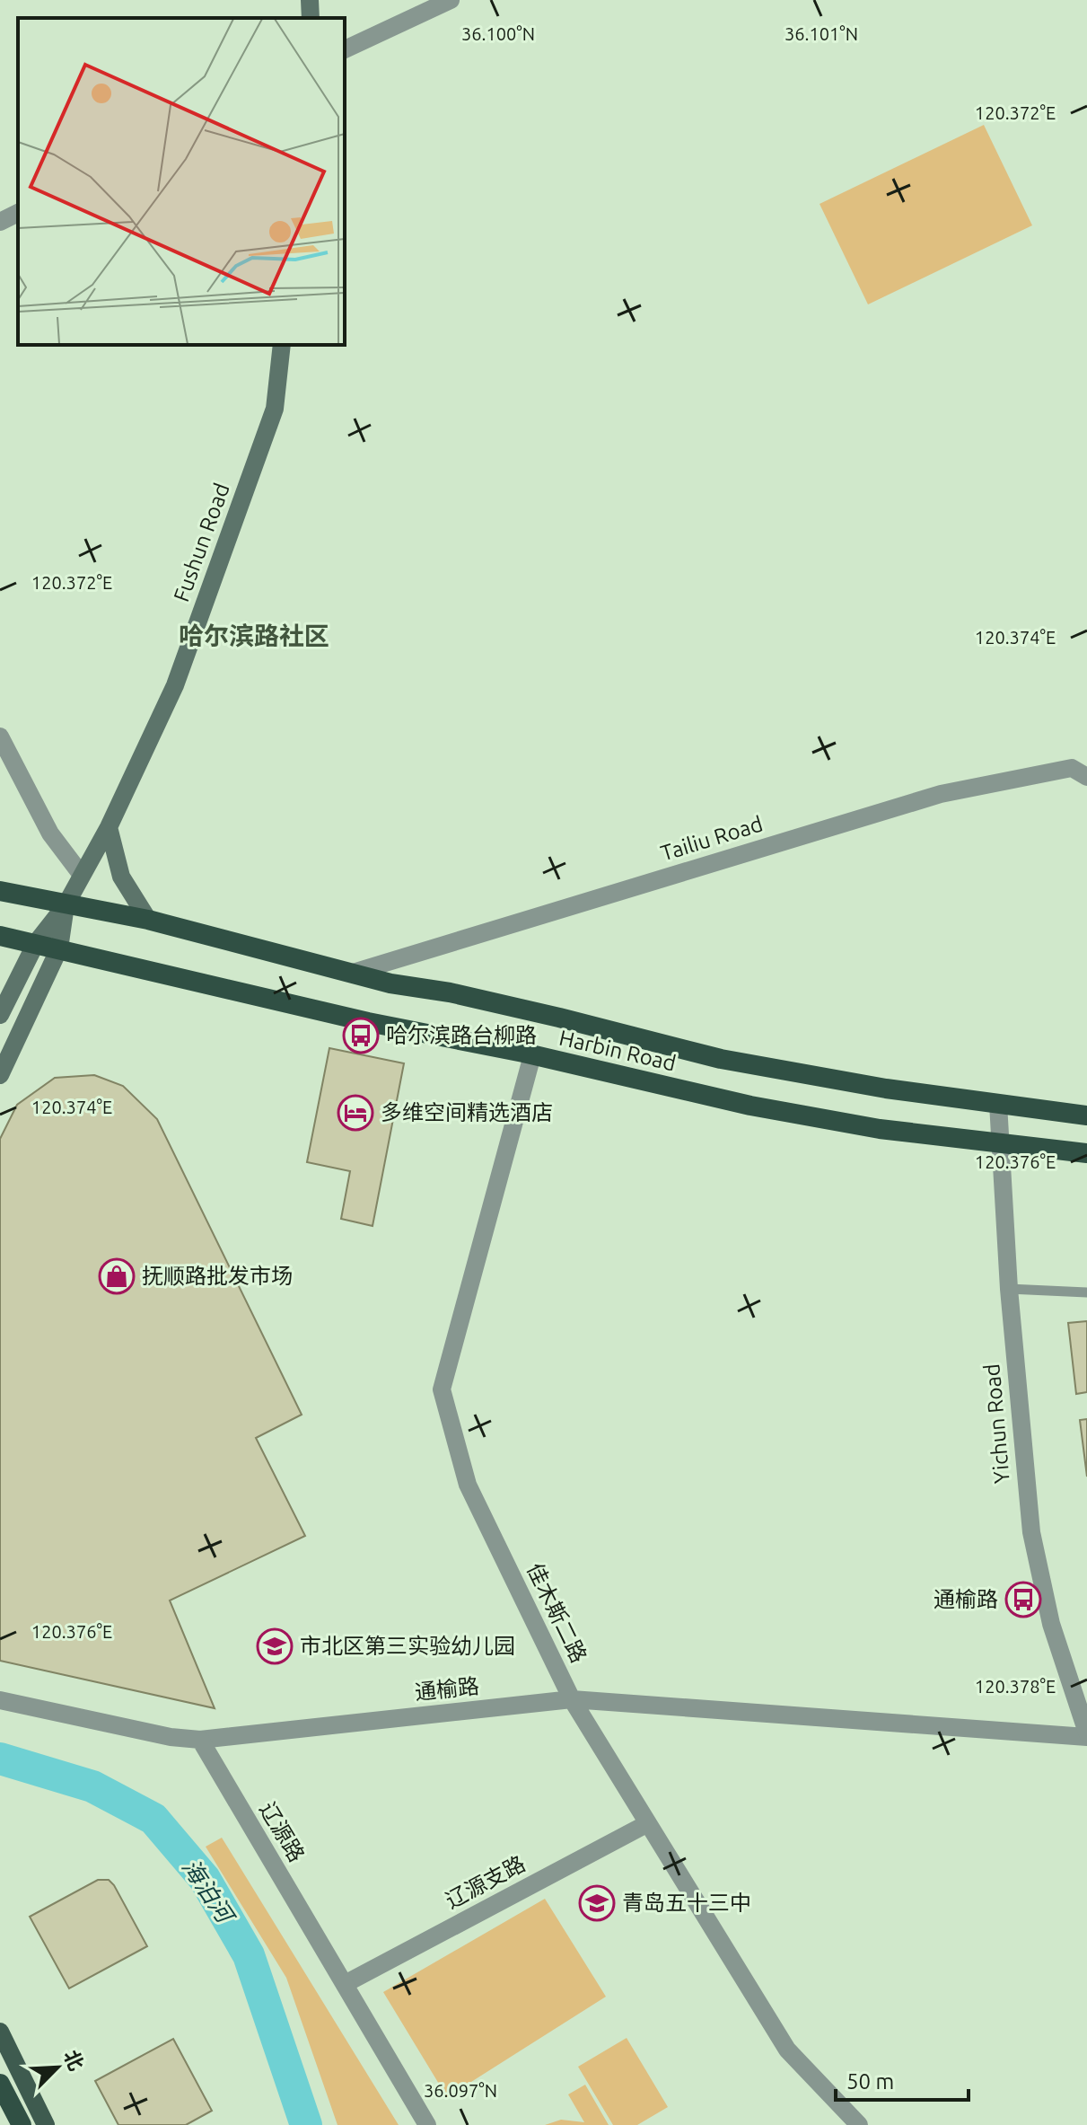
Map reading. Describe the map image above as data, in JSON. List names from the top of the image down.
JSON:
{
  "streets": {
    "highway": ["Harbin Road"],
    "main road": ["Fushun Road"],
    "street": [
      "Tailiu Road",
      "Yichun Road",
      "佳木斯二路",
      "通榆路",
      "辽源路",
      "辽源支路"
    ]
  },
  "crossings": [
    ["Fushun Road", "Harbin Road"],
    ["Tailiu Road", "Harbin Road"],
    ["Harbin Road", "Yichun Road"],
    ["Harbin Road", "佳木斯二路"],
    ["Yichun Road", "通榆路"],
    ["佳木斯二路", "通榆路"],
    ["佳木斯二路", "辽源支路"],
    ["通榆路", "辽源路"],
    ["辽源路", "辽源支路"]
  ],
  "districts": ["哈尔滨路社区"],
  "water": ["海泊河"],
  "places": {
    "bus stop": ["哈尔滨路台柳路", "通榆路"],
    "hotel": ["多维空间精选酒店"],
    "shop": ["抚顺路批发市场"],
    "school or university": ["市北区第三实验幼儿园", "青岛五十三中"]
  },
  "scale_bar": "50 m",
  "north": "top right",
  "coordinates": [
    "36.100°N",
    "36.101°N",
    "120.372°E",
    "120.374°E",
    "120.376°E",
    "120.378°E",
    "36.097°N"
  ]
}
